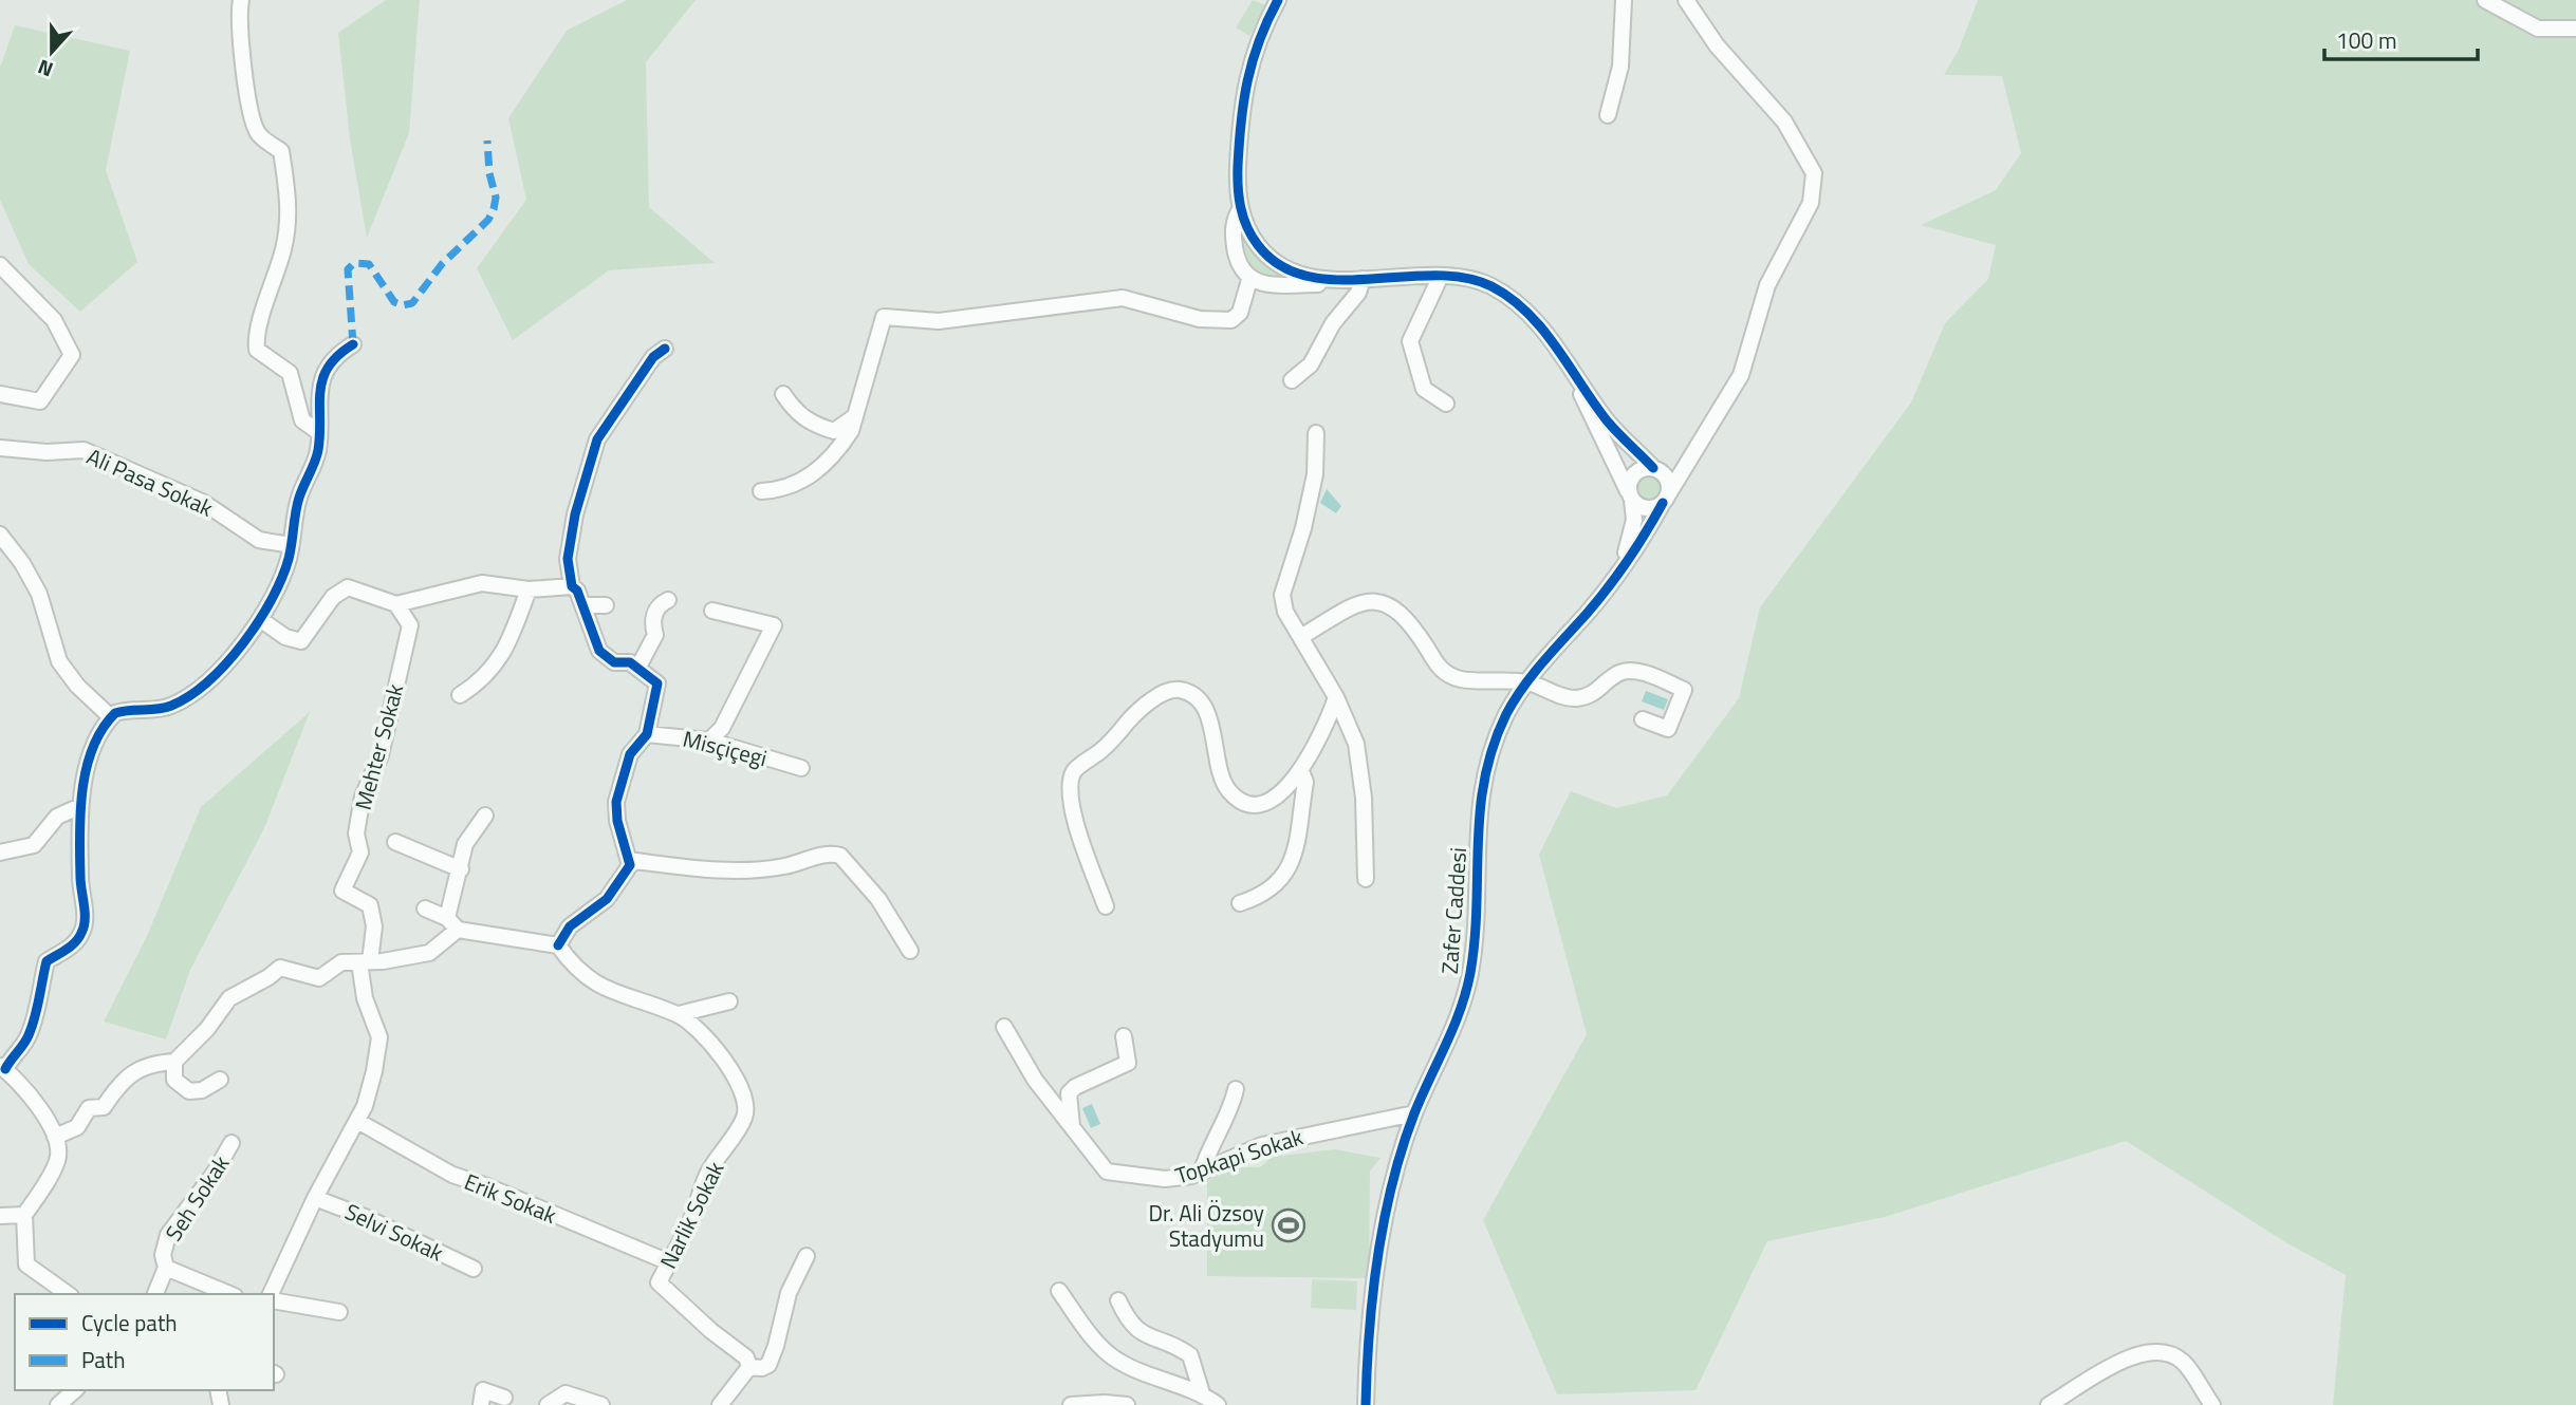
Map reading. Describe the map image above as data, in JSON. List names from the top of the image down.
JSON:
{
  "streets": {
    "street": [
      "Ali Pasa Sokak",
      "Mehter Sokak",
      "Misçiçegi",
      "Zafer Caddesi",
      "Topkapi Sokak",
      "Seh Sokak",
      "Erik Sokak",
      "Narlik Sokak",
      "Selvi Sokak"
    ]
  },
  "crossings": [
    ["Zafer Caddesi", "Topkapi Sokak"],
    ["Erik Sokak", "Narlik Sokak"]
  ],
  "places": {
    "sports": ["Dr. Ali Özsoy Stadyumu"]
  },
  "legend": ["Cycle path", "Path"],
  "scale_bar": "100 m",
  "north": "bottom"
}
